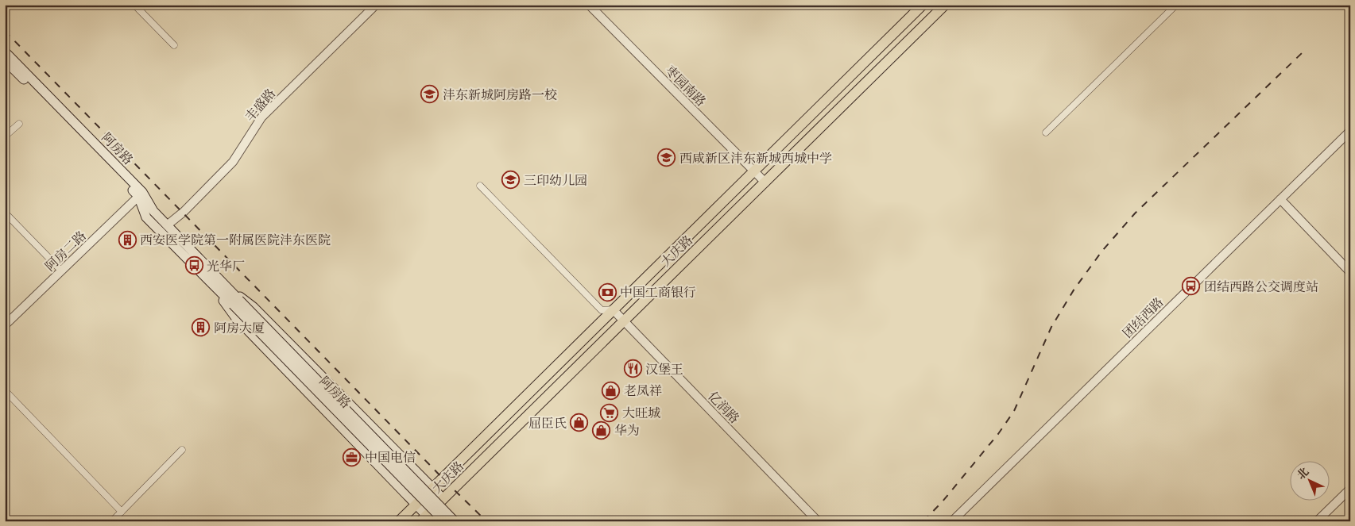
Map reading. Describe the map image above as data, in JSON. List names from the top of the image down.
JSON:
{
  "streets": {
    "main road": ["阿房路", "大庆路"],
    "street": [
      "枣园南路",
      "丰盛路",
      "阿房二路",
      "团结西路",
      "亿润路"
    ]
  },
  "crossings": [
    ["枣园南路", "大庆路"],
    ["丰盛路", "阿房路"],
    ["阿房路", "阿房二路"],
    ["阿房路", "大庆路"],
    ["大庆路", "亿润路"]
  ],
  "places": {
    "school or university": ["沣东新城阿房路一校", "西咸新区沣东新城西城中学", "三印幼儿园"],
    "building": ["西安医学院第一附属医院沣东医院", "阿房大厦"],
    "bus stop": ["光华厂", "团结西路公交调度站"],
    "bank": ["中国工商银行"],
    "restaurant": ["汉堡王"],
    "shop": ["老凤祥", "屈臣氏", "华为"],
    "supermarket": ["大旺城"],
    "office": ["中国电信"]
  },
  "north": "top left"
}
